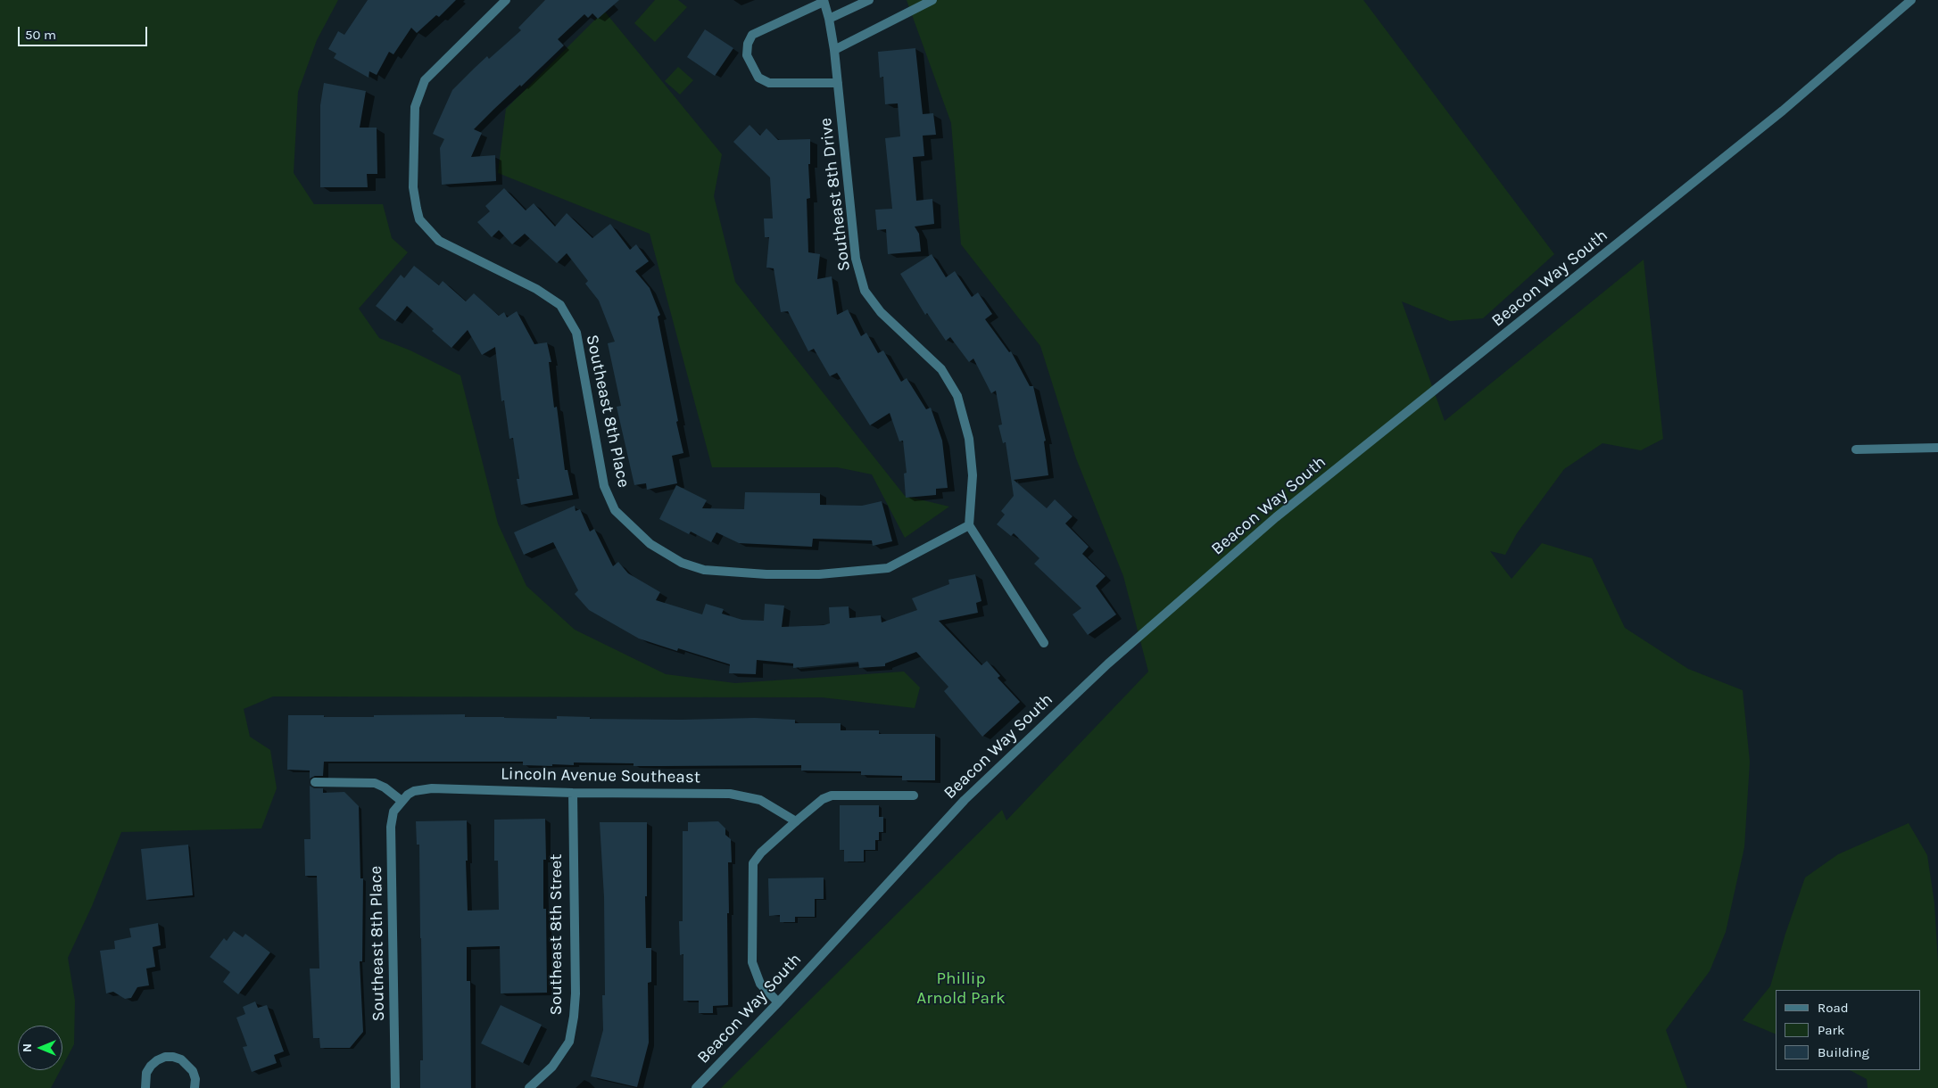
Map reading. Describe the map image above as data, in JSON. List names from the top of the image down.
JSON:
{
  "streets": {
    "street": [
      "Southeast 8th Drive",
      "Beacon Way South",
      "Southeast 8th Place",
      "Lincoln Avenue Southeast",
      "Southeast 8th Street"
    ]
  },
  "crossings": [
    ["Southeast 8th Drive", "Southeast 8th Place"],
    ["Southeast 8th Place", "Lincoln Avenue Southeast"],
    ["Lincoln Avenue Southeast", "Southeast 8th Street"]
  ],
  "parks": ["Phillip Arnold Park"],
  "legend": ["Road", "Park", "Building"],
  "scale_bar": "50 m",
  "north": "left"
}
